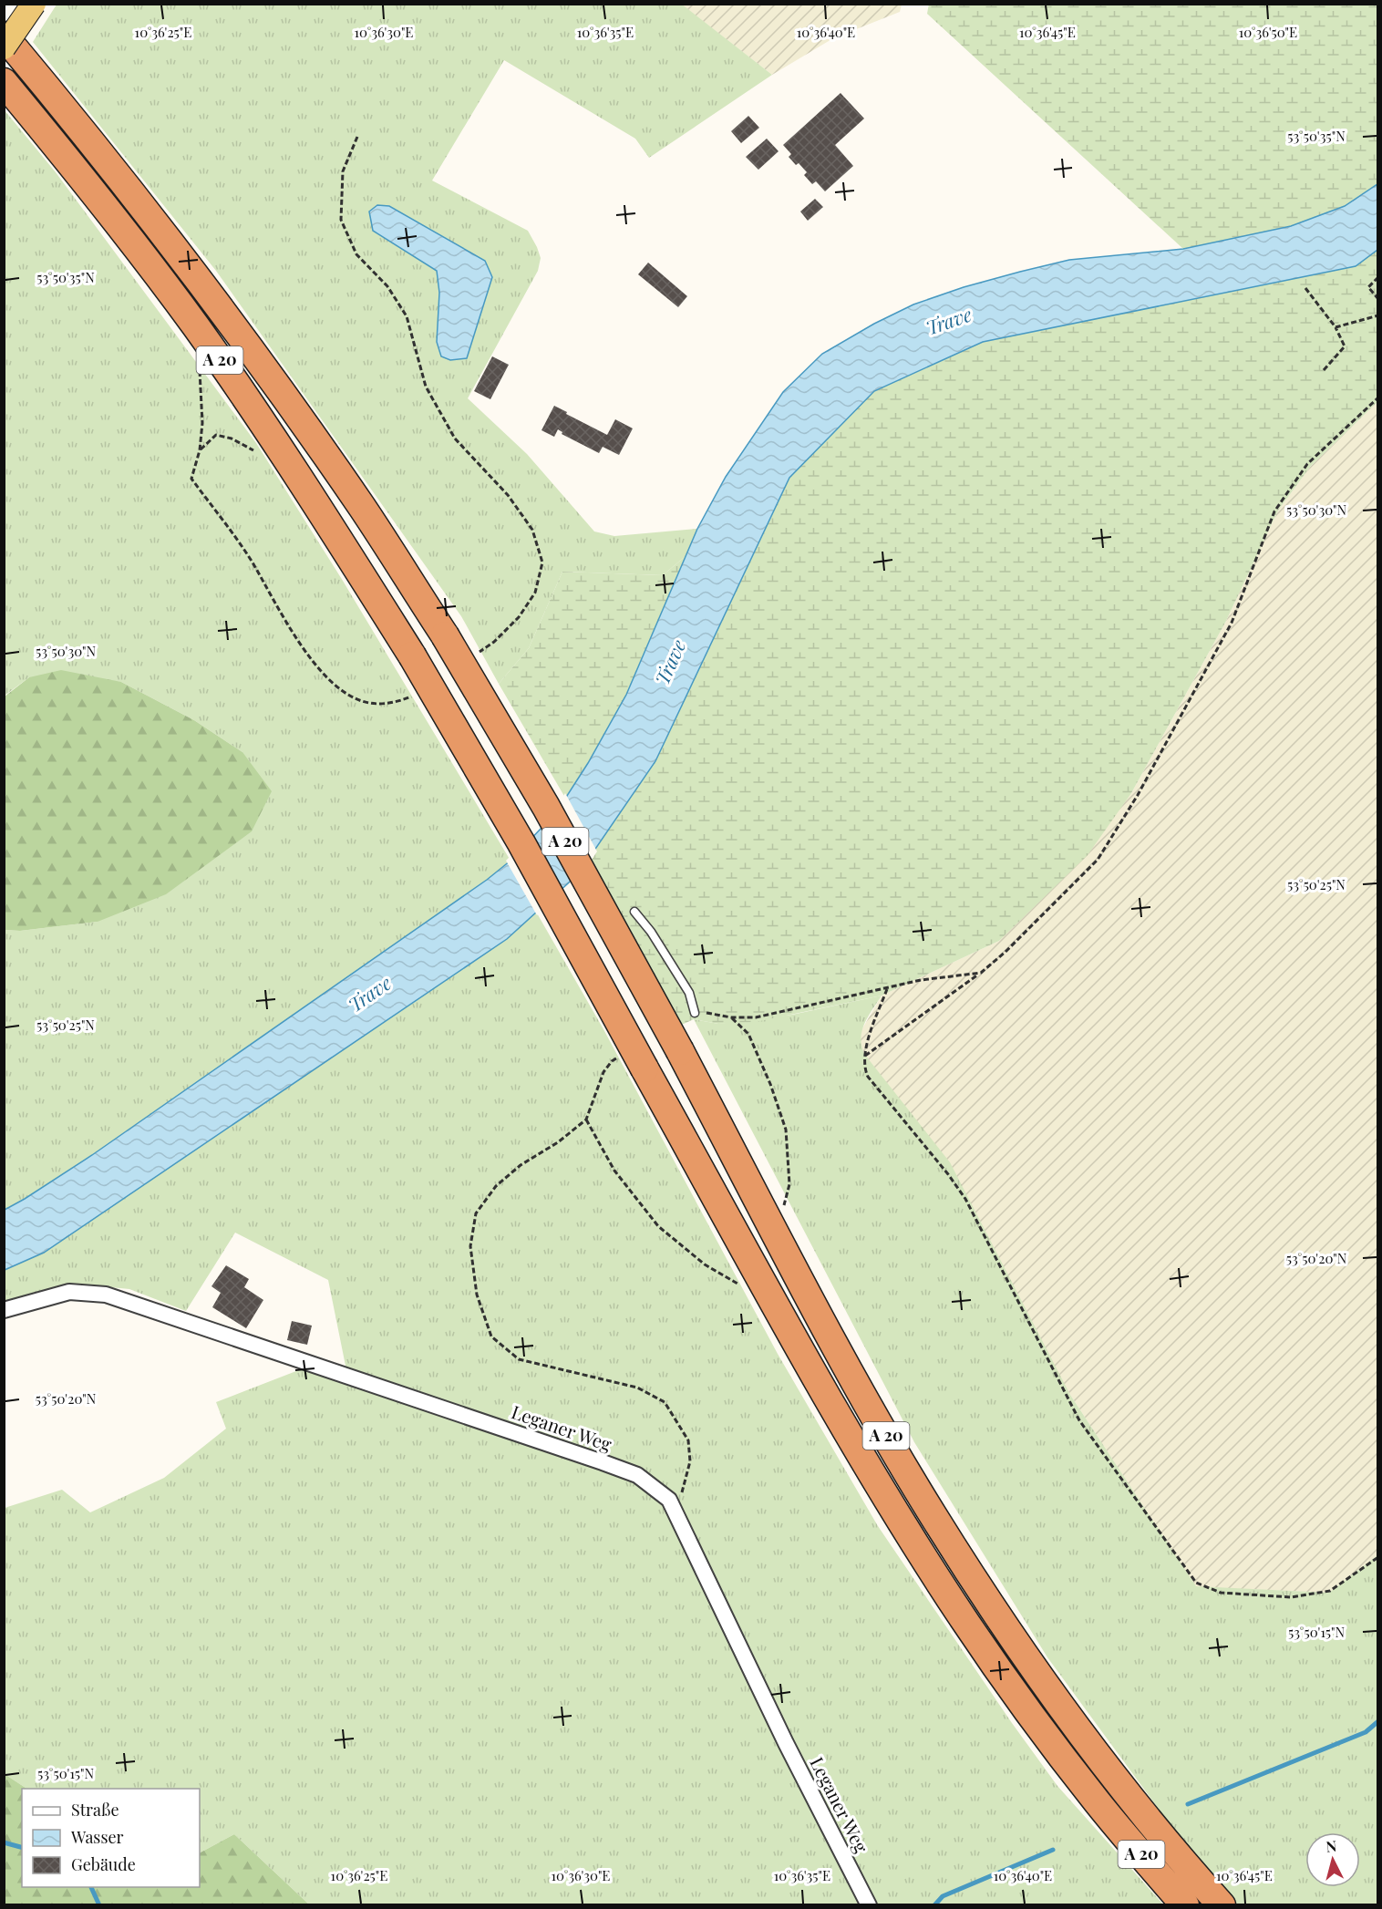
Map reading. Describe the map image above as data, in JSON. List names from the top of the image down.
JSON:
{
  "streets": {
    "highway": ["A 20"],
    "street": ["Leganer Weg"]
  },
  "water": ["Trave"],
  "legend": ["Straße", "Wasser", "Gebäude"],
  "north": "top",
  "coordinates": [
    "10°36'25\"E",
    "10°36'30\"E",
    "10°36'35\"E",
    "10°36'40\"E",
    "10°36'45\"E",
    "10°36'50\"E",
    "53°50'35\"N",
    "53°50'30\"N",
    "53°50'25\"N",
    "53°50'20\"N",
    "53°50'15\"N"
  ]
}
